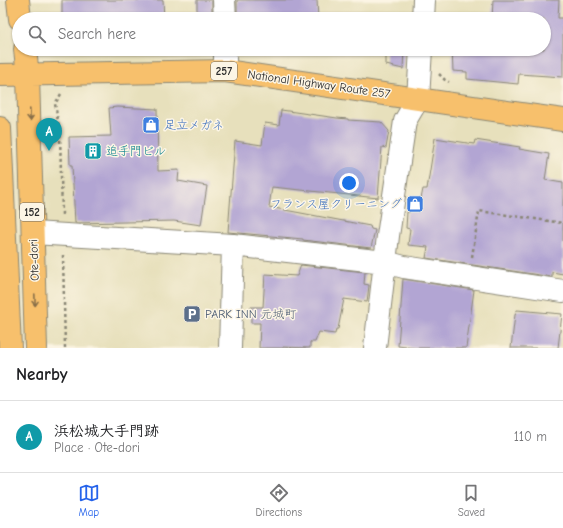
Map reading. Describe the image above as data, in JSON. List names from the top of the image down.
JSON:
{
  "streets": {
    "highway": [
      "257",
      "National Highway Route 257",
      "152",
      "Ote-dori"
    ]
  },
  "crossings": [
    ["National Highway Route 257", "Ote-dori"]
  ],
  "places": {
    "shop": ["足立メガネ", "フランス屋クリーニング"],
    "building": ["追手門ビル"],
    "parking": ["PARK INN 元城町"]
  },
  "page": {
    "search": "Search here",
    "pins": "A",
    "heading": "Nearby",
    "list": [
      {
        "mark": "A",
        "name": "浜松城大手門跡",
        "note": "Place · Ote-dori",
        "value": "110 m"
      }
    ],
    "nav": ["Map", "Directions", "Saved"]
  }
}
